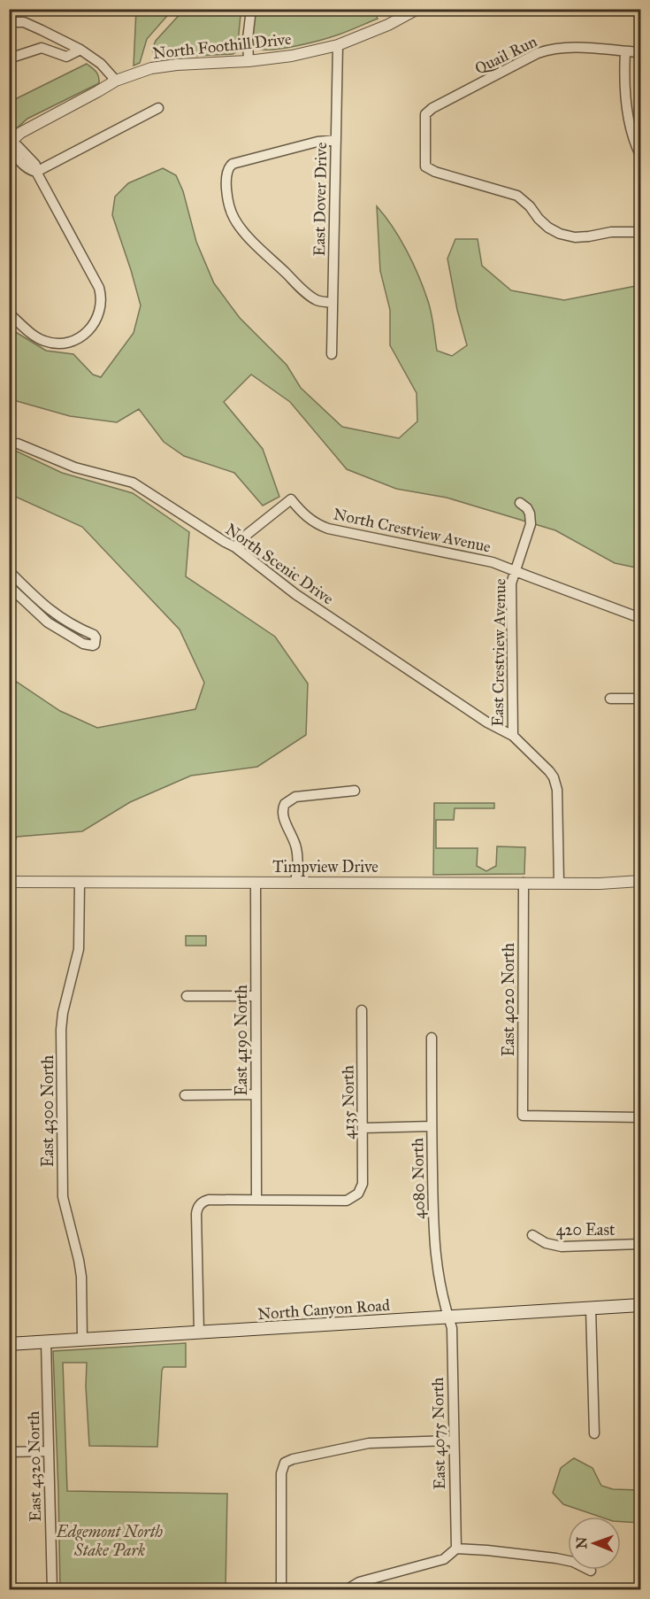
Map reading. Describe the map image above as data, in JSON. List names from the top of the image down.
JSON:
{
  "streets": {
    "main road": ["North Canyon Road"],
    "street": [
      "North Foothill Drive",
      "Quail Run",
      "East Dover Drive",
      "North Crestview Avenue",
      "North Scenic Drive",
      "East Crestview Avenue",
      "Timpview Drive",
      "East 4020 North",
      "East 4190 North",
      "4135 North",
      "East 4300 North",
      "4080 North",
      "420 East",
      "East 4075 North",
      "East 4320 North"
    ]
  },
  "crossings": [
    ["North Foothill Drive", "East Dover Drive"],
    ["North Crestview Avenue", "North Scenic Drive"],
    ["North Crestview Avenue", "East Crestview Avenue"],
    ["North Scenic Drive", "East Crestview Avenue"],
    ["North Scenic Drive", "Timpview Drive"],
    ["Timpview Drive", "East 4020 North"],
    ["Timpview Drive", "East 4190 North"],
    ["Timpview Drive", "East 4300 North"],
    ["East 4190 North", "4135 North"],
    ["East 4300 North", "North Canyon Road"],
    ["4080 North", "North Canyon Road"],
    ["4080 North", "East 4075 North"],
    ["North Canyon Road", "East 4075 North"],
    ["North Canyon Road", "East 4320 North"]
  ],
  "parks": ["Edgemont North Stake Park"],
  "north": "left"
}
